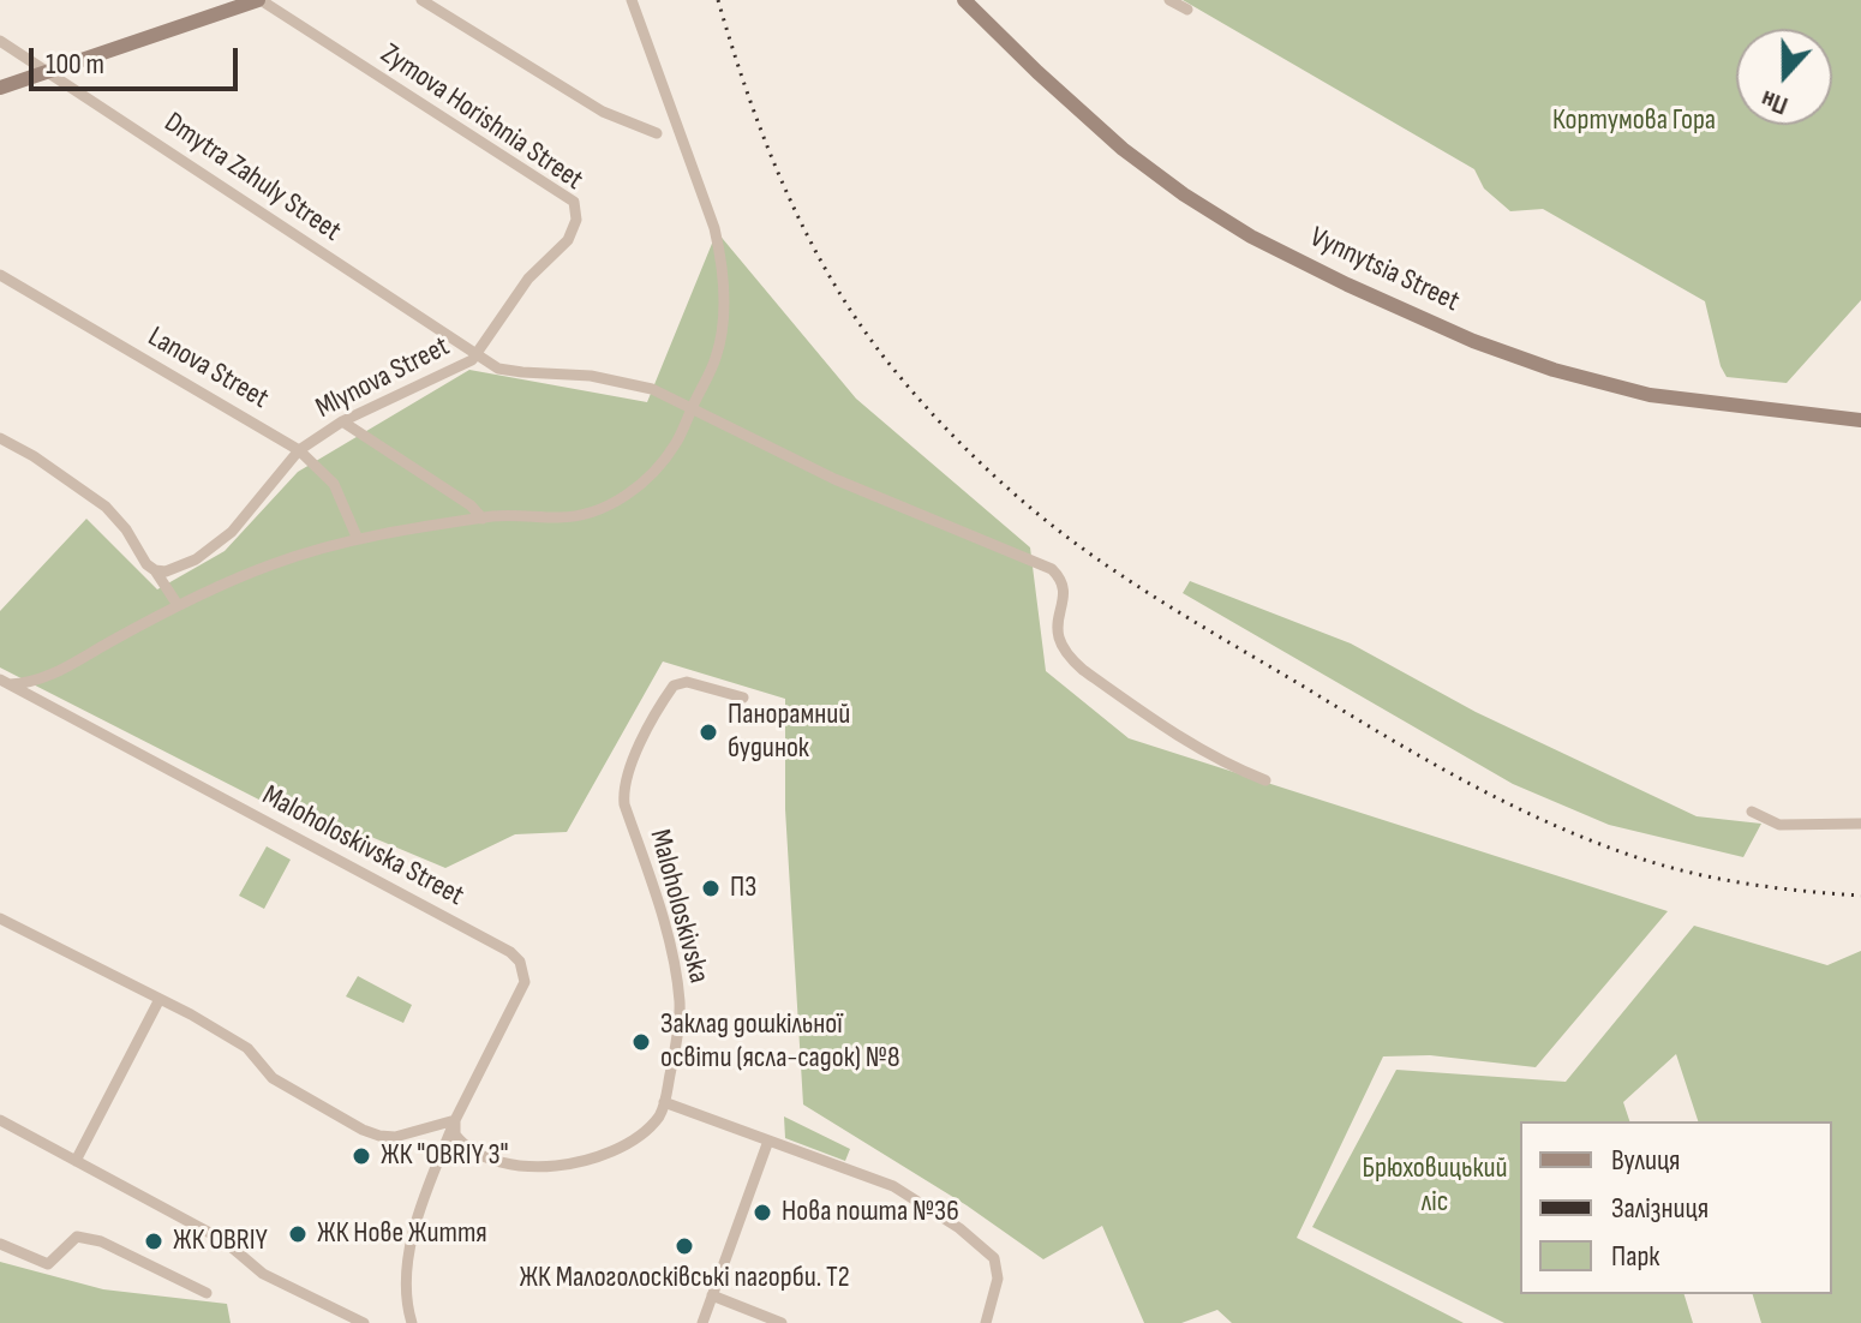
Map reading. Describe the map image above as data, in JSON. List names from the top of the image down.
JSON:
{
  "streets": {
    "main road": ["Vynnytsia Street"],
    "street": [
      "Zymova Horishnia Street",
      "Dmytra Zahuly Street",
      "Lanova Street",
      "Mlynova Street",
      "Maloholoskivska Street",
      "Maloholoskivska"
    ]
  },
  "crossings": [
    ["Zymova Horishnia Street", "Mlynova Street"],
    ["Dmytra Zahuly Street", "Mlynova Street"],
    ["Lanova Street", "Mlynova Street"],
    ["Maloholoskivska Street", "Maloholoskivska"]
  ],
  "parks": ["Кортумова Гора", "Брюховицький ліс"],
  "places": [
    "Панорамний будинок",
    "П3",
    "Заклад дошкільної освіти (ясла-садок) №8",
    "ЖК \"OBRIY 3\"",
    "Нова пошта №36",
    "ЖК Нове Життя",
    "ЖК OBRIY",
    "ЖК Малоголосківські пагорби. Т2"
  ],
  "legend": ["Вулиця", "Залізниця", "Парк"],
  "scale_bar": "100 m",
  "north": "bottom"
}
